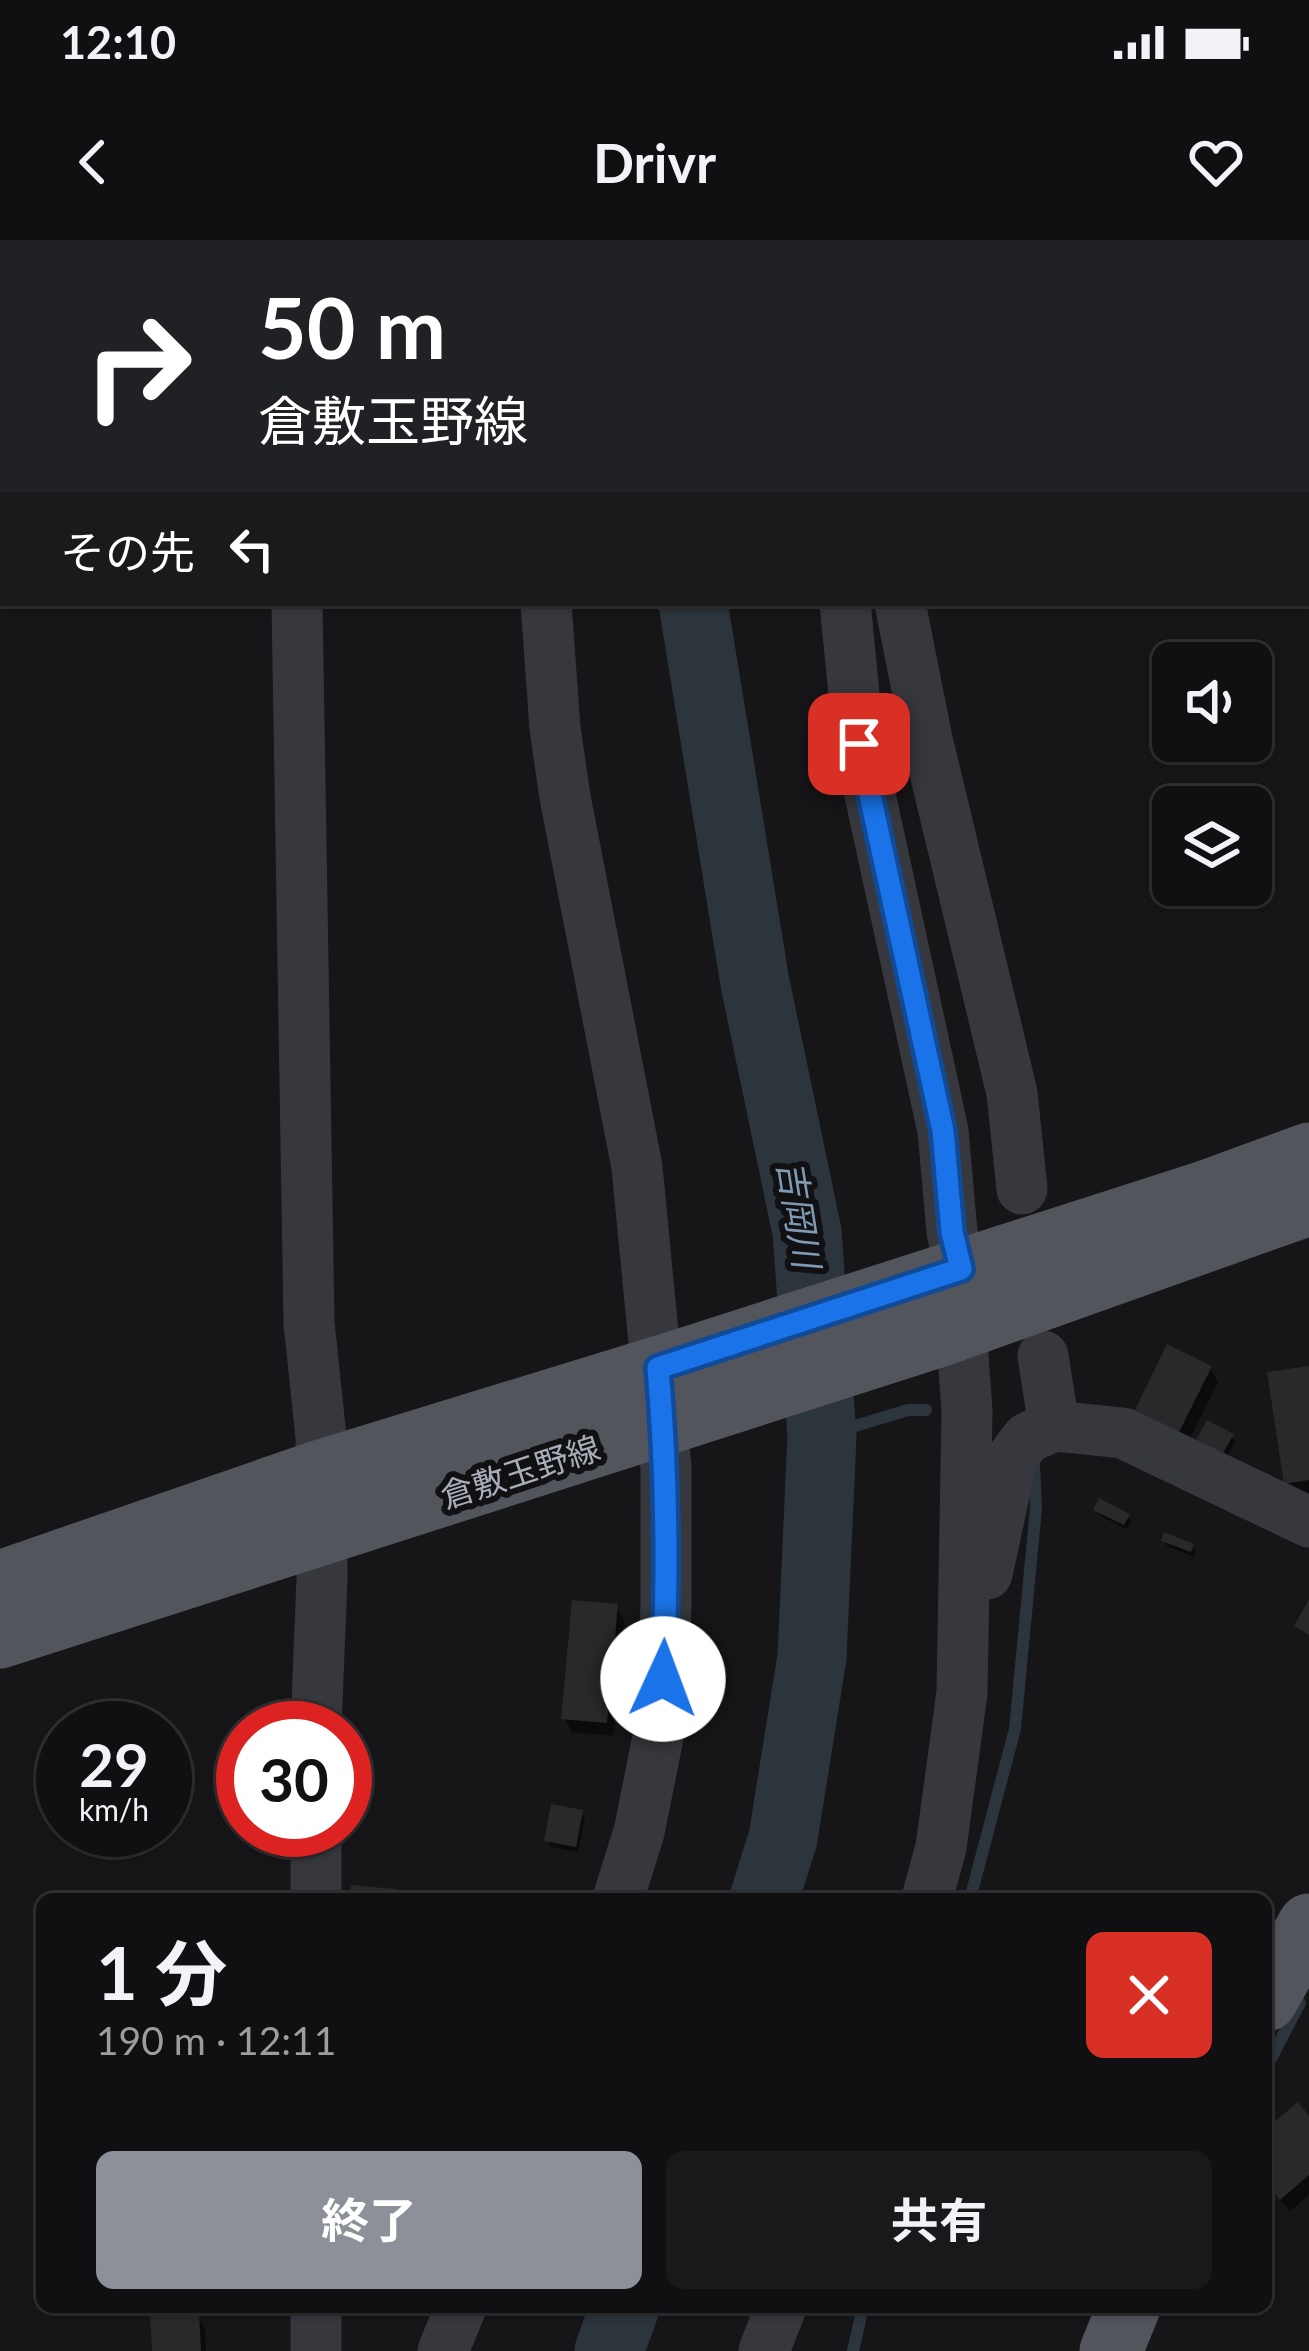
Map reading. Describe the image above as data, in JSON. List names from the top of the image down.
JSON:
{
  "streets": {
    "main road": ["倉敷玉野線"]
  },
  "water": ["吉岡川"],
  "page": {
    "status": "12:10",
    "header": "Drivr",
    "turn": ["50 m", "倉敷玉野線"],
    "then": "その先",
    "speed": "29 km/h",
    "limit": "30",
    "heading": ["1 分", "190 m · 12:11"],
    "buttons": ["終了", "共有"]
  }
}
